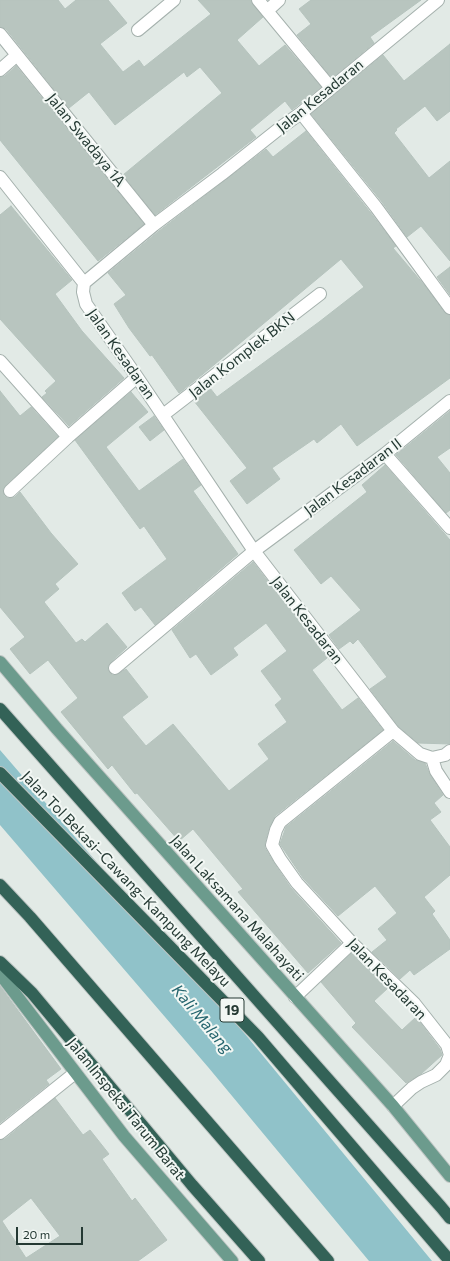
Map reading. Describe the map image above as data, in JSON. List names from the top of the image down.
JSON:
{
  "streets": {
    "highway": ["Jalan Tol Bekasi–Cawang–Kampung Melayu", "19"],
    "main road": ["Jalan Laksamana Malahayati", "Jalan Inspeksi Tarum Barat"],
    "street": [
      "Jalan Kesadaran",
      "Jalan Swadaya 1A",
      "Jalan Komplek BKN",
      "Jalan Kesadaran II"
    ]
  },
  "crossings": [
    ["Jalan Kesadaran", "Jalan Swadaya 1A"],
    ["Jalan Kesadaran", "Jalan Komplek BKN"],
    ["Jalan Kesadaran", "Jalan Kesadaran II"],
    ["Jalan Kesadaran", "Jalan Laksamana Malahayati"]
  ],
  "water": ["Kali Malang"],
  "scale_bar": "20 m"
}
